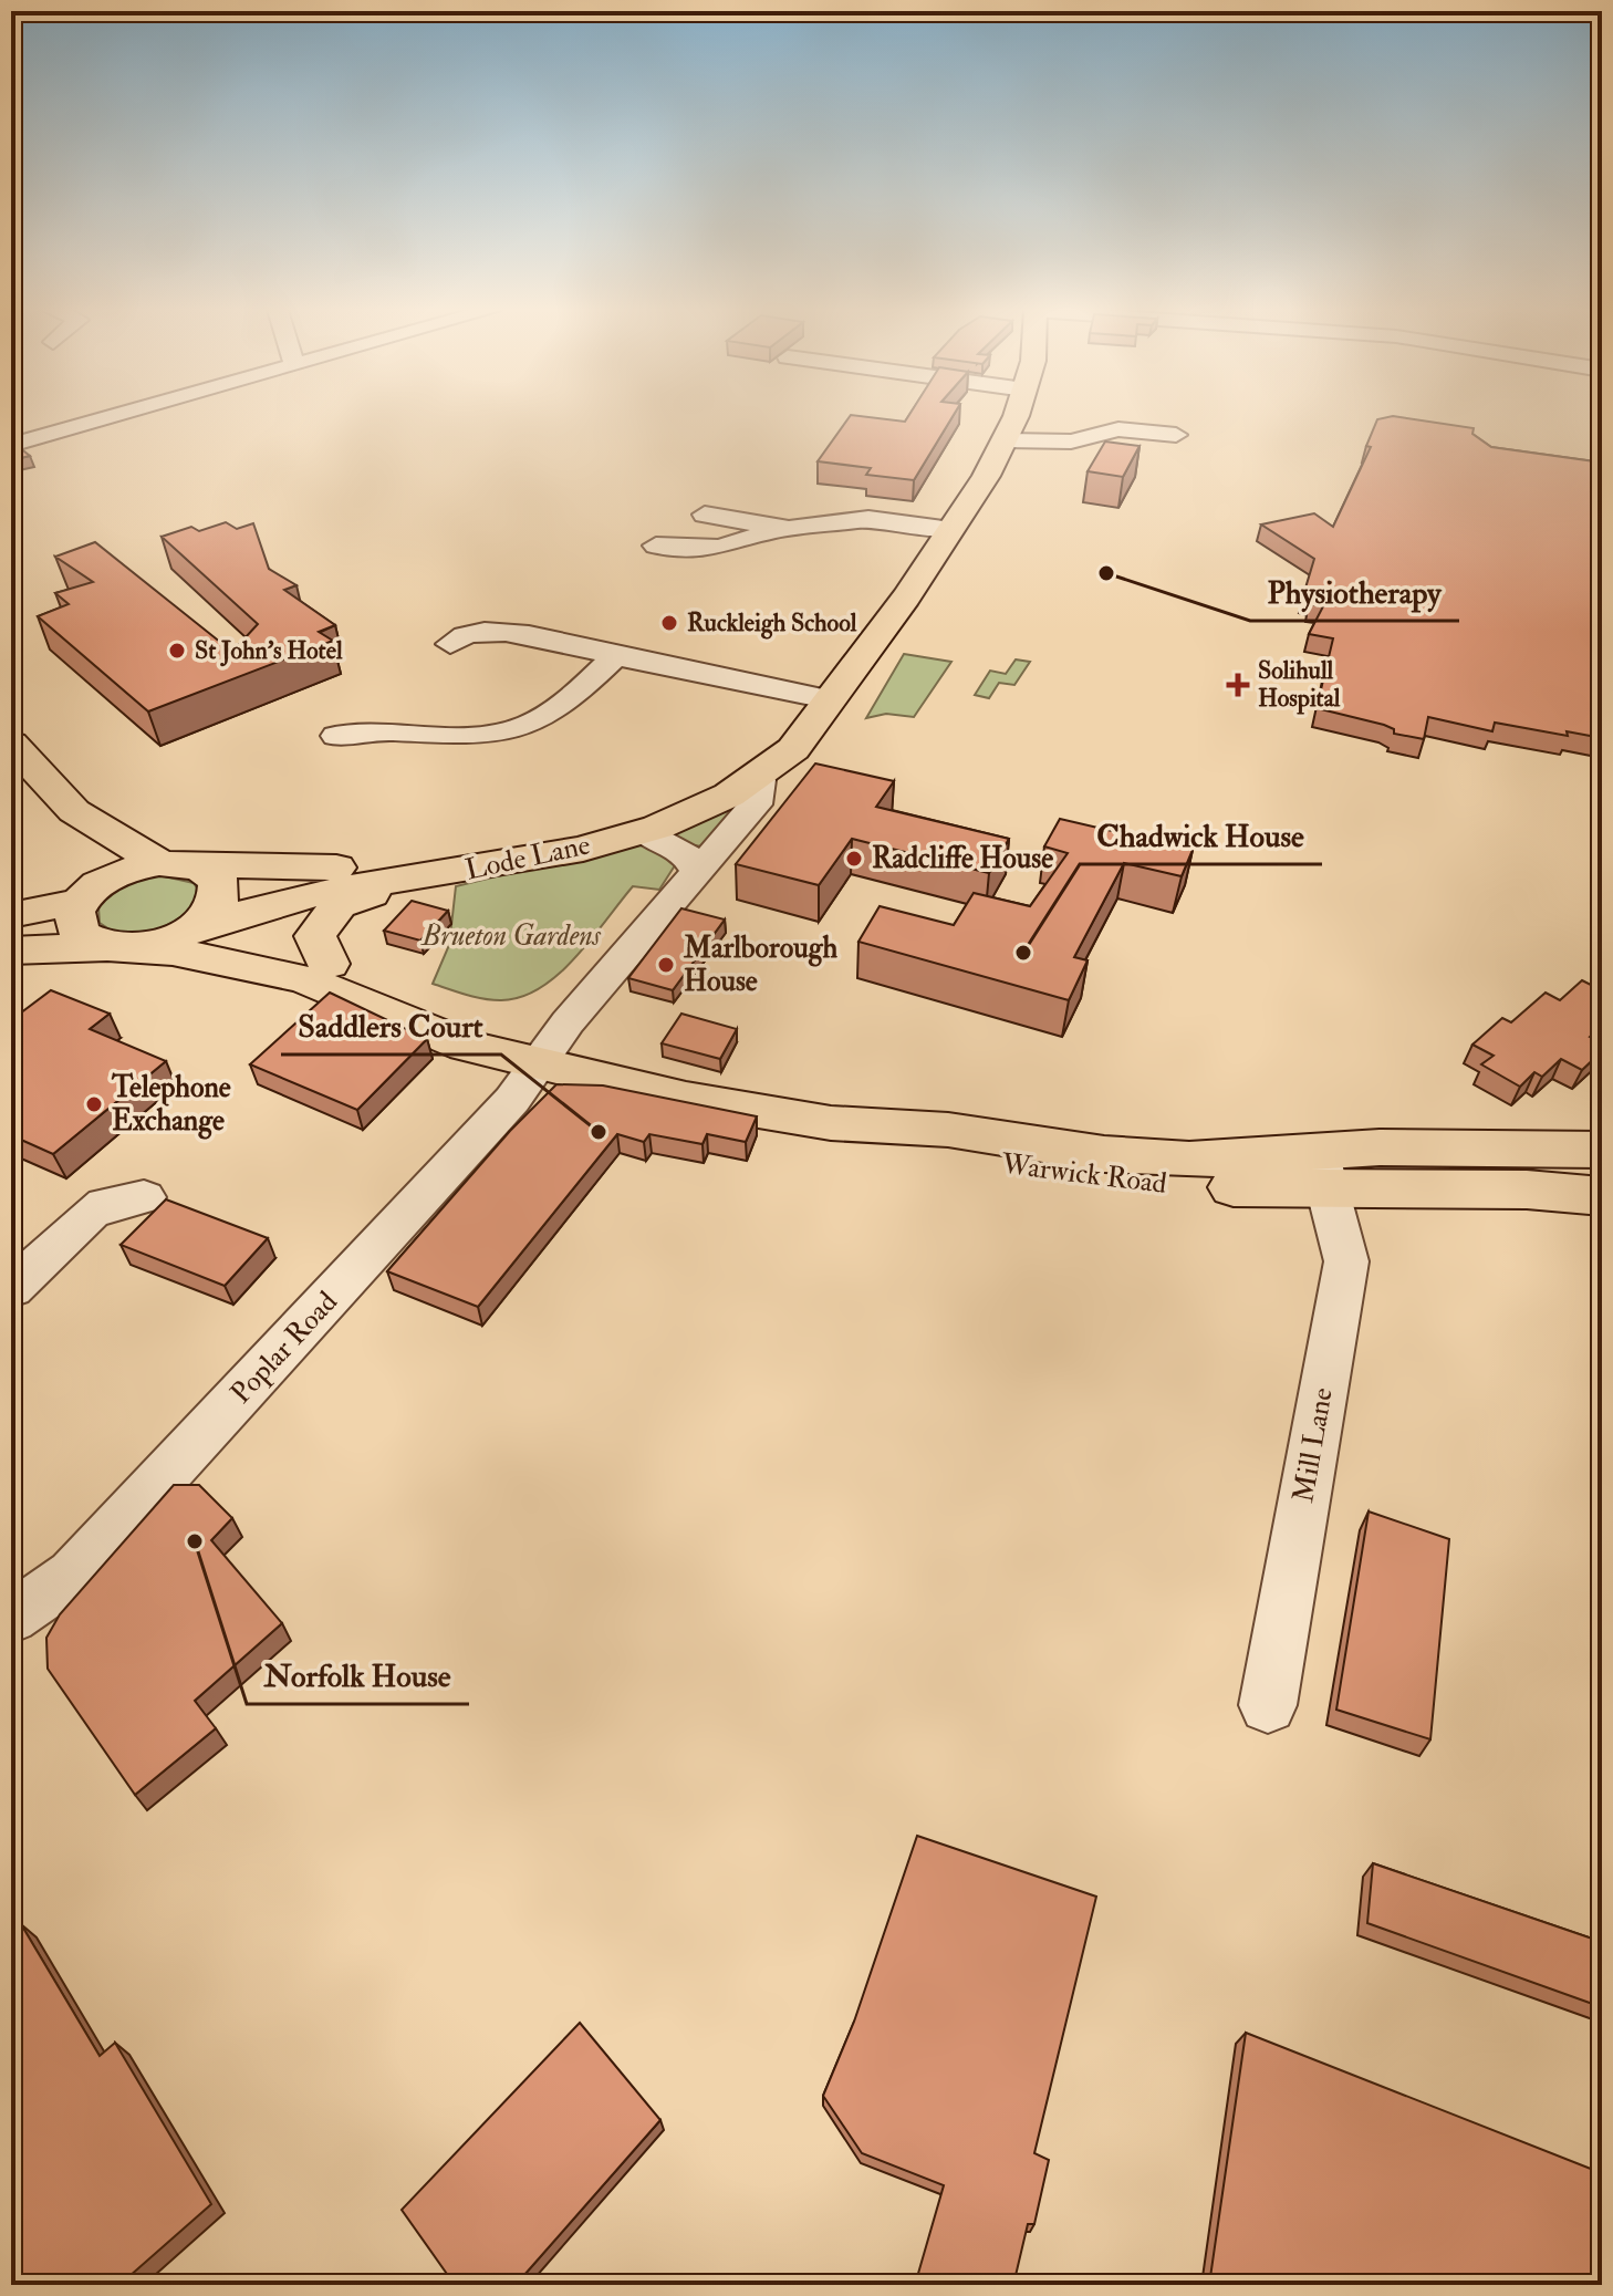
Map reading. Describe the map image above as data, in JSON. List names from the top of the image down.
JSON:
{
  "streets": {
    "main road": ["Lode Lane", "Warwick Road"],
    "street": ["Poplar Road", "Mill Lane"]
  },
  "crossings": [
    ["Lode Lane", "Warwick Road"],
    ["Warwick Road", "Poplar Road"],
    ["Warwick Road", "Mill Lane"]
  ],
  "parks": ["Brueton Gardens"],
  "places": {
    "other": [
      "Physiotherapy",
      "Ruckleigh School",
      "St John's Hotel",
      "Radcliffe House",
      "Chadwick House",
      "Marlborough House",
      "Telephone Exchange",
      "Saddlers Court",
      "Norfolk House"
    ],
    "health": ["Solihull Hospital"]
  }
}
